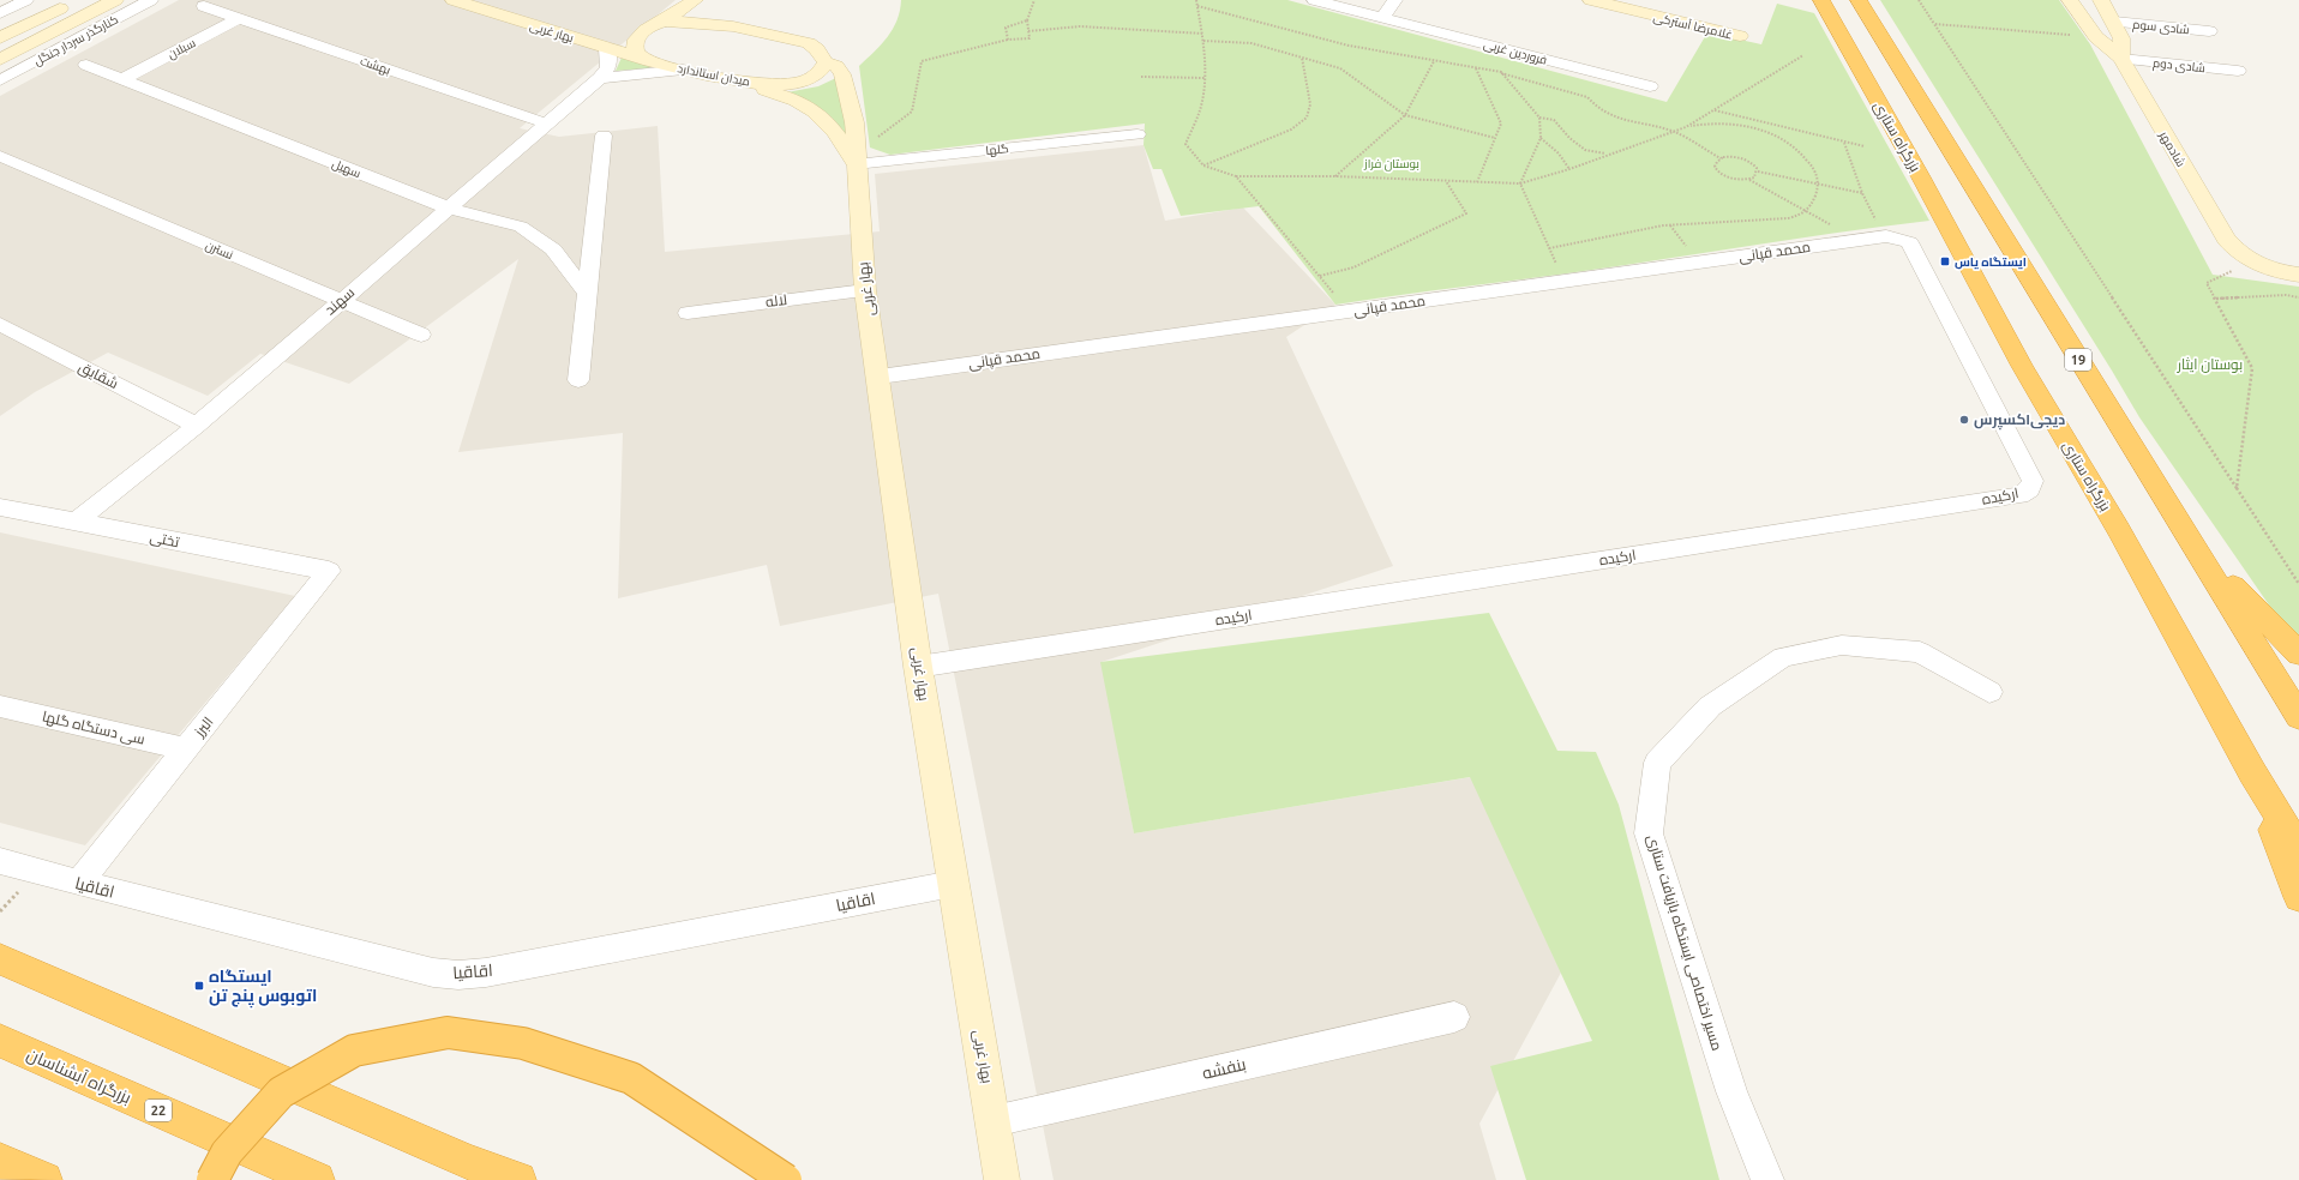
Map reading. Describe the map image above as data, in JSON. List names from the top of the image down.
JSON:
{
  "streets": {
    "highway": [
      "بزرگراه ستاری",
      "19",
      "بزرگراه آبشناسان",
      "22"
    ],
    "street": [
      "غلامرضا آسترکی",
      "شادی سوم",
      "بهار غربی",
      "کنارگذر سردار جنگل",
      "سبلان",
      "فروردین غربی",
      "بهشت",
      "شادی دوم",
      "میدان استاندارد",
      "گلها",
      "شادمهر",
      "سهیل",
      "نسترن",
      "محمد قپانی",
      "سهند",
      "لاله",
      "شقایق",
      "ارکیده",
      "تختی",
      "البرز",
      "سی دستگاه گلها",
      "اقاقیا",
      "مسیر اختصاصی ایستگاه بازیافت ستاری",
      "بنفشه"
    ]
  },
  "crossings": [
    ["شادی سوم", "شادمهر"],
    ["بهار غربی", "میدان استاندارد"],
    ["بهار غربی", "گلها"],
    ["بهار غربی", "محمد قپانی"],
    ["بهار غربی", "لاله"],
    ["بهار غربی", "ارکیده"],
    ["بهار غربی", "اقاقیا"],
    ["بهار غربی", "بنفشه"],
    ["سبلان", "بهشت"],
    ["سبلان", "سهیل"],
    ["بهشت", "سهند"],
    ["شادی دوم", "شادمهر"],
    ["سهیل", "سهند"],
    ["نسترن", "سهند"],
    ["محمد قپانی", "ارکیده"],
    ["سهند", "شقایق"],
    ["سهند", "تختی"],
    ["تختی", "البرز"],
    ["البرز", "سی دستگاه گلها"],
    ["البرز", "اقاقیا"]
  ],
  "parks": ["بوستان فراز", "بوستان ایثار"],
  "places": {
    "transit": ["ایستگاه یاس", "ایستگاه اتوبوس پنج تن"],
    "other": ["دیجی‌اکسپرس"]
  }
}
